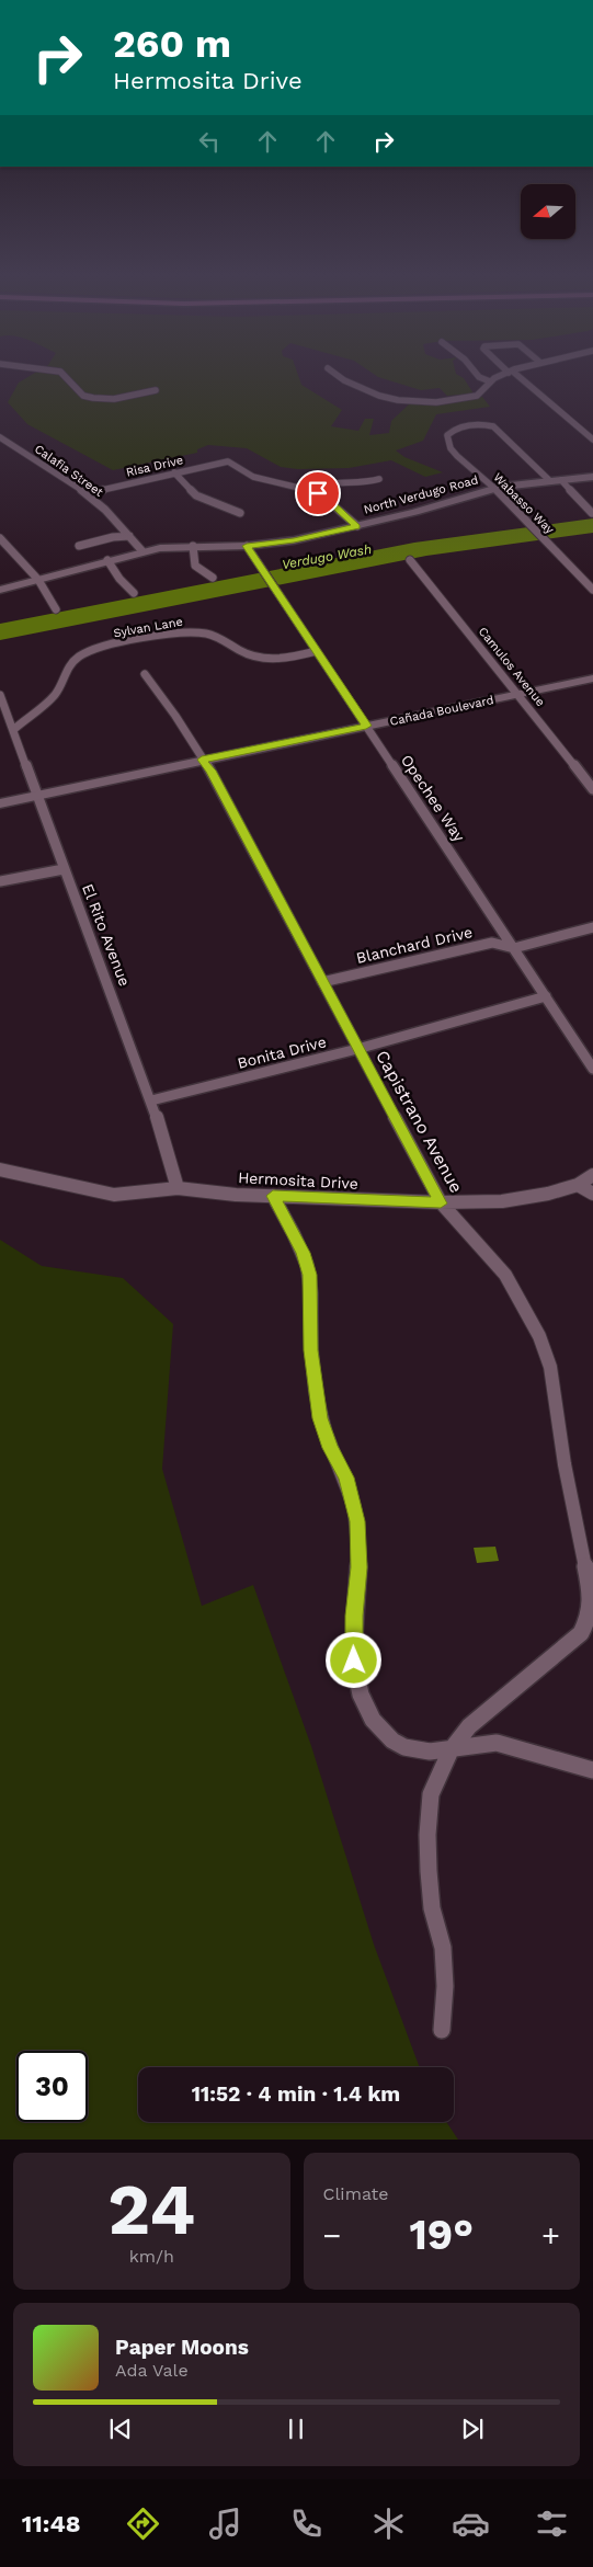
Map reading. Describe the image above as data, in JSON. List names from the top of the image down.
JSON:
{
  "streets": {
    "main road": ["North Verdugo Road", "Cañada Boulevard"],
    "street": [
      "Risa Drive",
      "Calafia Street",
      "Wabasso Way",
      "Sylvan Lane",
      "Camulos Avenue",
      "Opechee Way",
      "El Rito Avenue",
      "Blanchard Drive",
      "Bonita Drive",
      "Capistrano Avenue",
      "Hermosita Drive"
    ]
  },
  "crossings": [
    ["Risa Drive", "Calafia Street"],
    ["Calafia Street", "North Verdugo Road"],
    ["North Verdugo Road", "Wabasso Way"],
    ["North Verdugo Road", "Opechee Way"],
    ["Sylvan Lane", "Opechee Way"],
    ["Sylvan Lane", "El Rito Avenue"],
    ["Camulos Avenue", "Cañada Boulevard"],
    ["Cañada Boulevard", "Opechee Way"],
    ["Cañada Boulevard", "El Rito Avenue"],
    ["Cañada Boulevard", "Capistrano Avenue"],
    ["Opechee Way", "Blanchard Drive"],
    ["Opechee Way", "Bonita Drive"],
    ["El Rito Avenue", "Bonita Drive"],
    ["El Rito Avenue", "Hermosita Drive"],
    ["Blanchard Drive", "Capistrano Avenue"],
    ["Bonita Drive", "Capistrano Avenue"],
    ["Capistrano Avenue", "Hermosita Drive"]
  ],
  "water": ["Verdugo Wash"],
  "north": "left",
  "page": {
    "turn": ["260 m", "Hermosita Drive"],
    "limit": "30",
    "trip": "11:52 · 4 min · 1.4 km",
    "tile": [
      ["24", "km/h"],
      "Climate"
    ],
    "heat": ["−", "19°", "+"],
    "song": ["Paper Moons", "Ada Vale"],
    "tabs": "11:48"
  }
}
